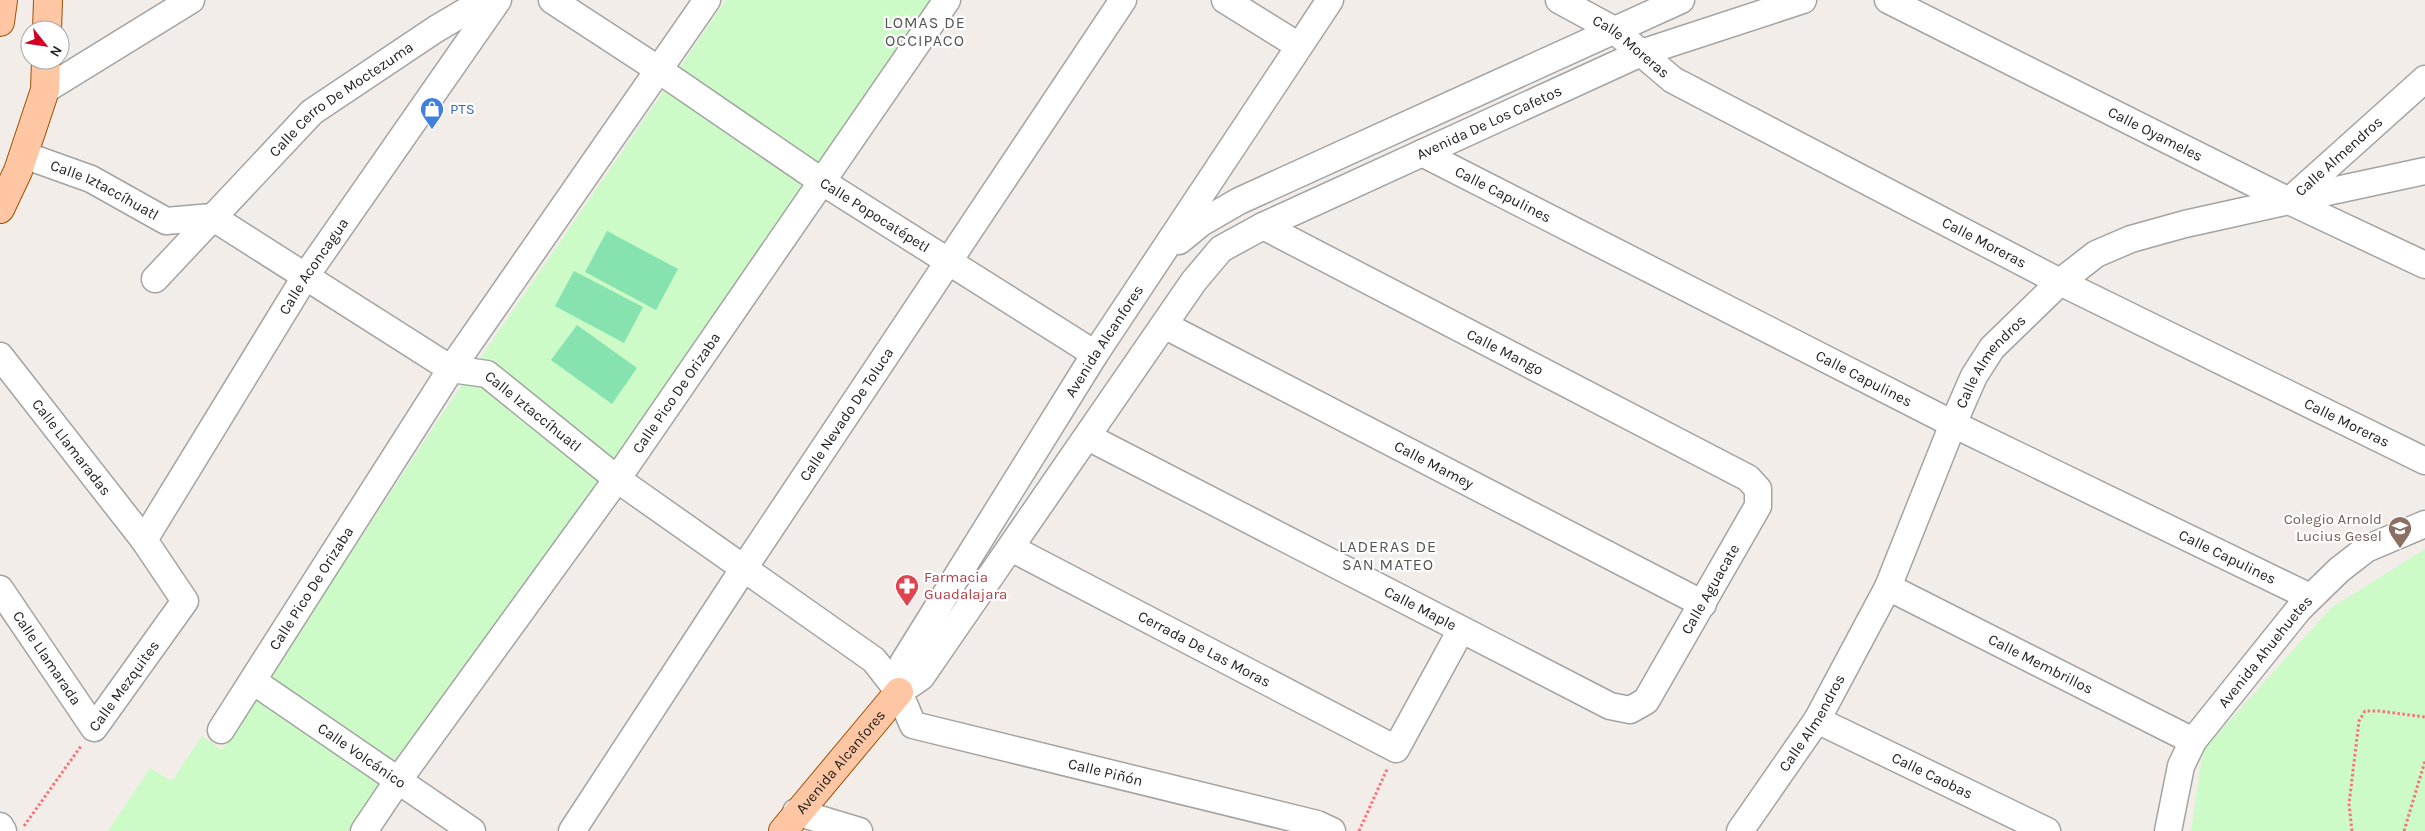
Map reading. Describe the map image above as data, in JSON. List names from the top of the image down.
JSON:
{
  "streets": {
    "main road": ["Avenida Alcanfores"],
    "street": [
      "Calle Moreras",
      "Calle Cerro De Moctezuma",
      "Avenida De Los Cafetos",
      "Calle Oyameles",
      "Calle Almendros",
      "Calle Iztaccíhuatl",
      "Calle Capulines",
      "Calle Popocatépetl",
      "Calle Aconcagua",
      "Calle Mango",
      "Calle Pico De Orizaba",
      "Calle Nevado De Toluca",
      "Calle Llamaradas",
      "Calle Mamey",
      "Calle Aguacate",
      "Calle Maple",
      "Cerrada De Las Moras",
      "Avenida Ahuehuetes",
      "Calle Llamarada",
      "Calle Membrillos",
      "Calle Mezquites",
      "Calle Volcánico",
      "Calle Piñón",
      "Calle Caobas"
    ]
  },
  "crossings": [
    ["Calle Moreras", "Avenida De Los Cafetos"],
    ["Calle Moreras", "Calle Almendros"],
    ["Calle Cerro De Moctezuma", "Calle Iztaccíhuatl"],
    ["Avenida De Los Cafetos", "Calle Capulines"],
    ["Avenida De Los Cafetos", "Avenida Alcanfores"],
    ["Avenida De Los Cafetos", "Calle Mango"],
    ["Calle Oyameles", "Calle Almendros"],
    ["Calle Almendros", "Calle Capulines"],
    ["Calle Almendros", "Calle Membrillos"],
    ["Calle Almendros", "Calle Caobas"],
    ["Calle Iztaccíhuatl", "Calle Aconcagua"],
    ["Calle Iztaccíhuatl", "Avenida Alcanfores"],
    ["Calle Iztaccíhuatl", "Calle Pico De Orizaba"],
    ["Calle Iztaccíhuatl", "Calle Nevado De Toluca"],
    ["Calle Iztaccíhuatl", "Calle Piñón"],
    ["Calle Capulines", "Avenida Ahuehuetes"],
    ["Calle Popocatépetl", "Avenida Alcanfores"],
    ["Calle Popocatépetl", "Calle Pico De Orizaba"],
    ["Calle Popocatépetl", "Calle Nevado De Toluca"],
    ["Calle Aconcagua", "Calle Llamaradas"],
    ["Calle Aconcagua", "Calle Mezquites"],
    ["Avenida Alcanfores", "Calle Mamey"],
    ["Avenida Alcanfores", "Calle Maple"],
    ["Avenida Alcanfores", "Cerrada De Las Moras"],
    ["Avenida Alcanfores", "Calle Piñón"],
    ["Calle Mango", "Calle Aguacate"],
    ["Calle Pico De Orizaba", "Calle Volcánico"],
    ["Calle Llamaradas", "Calle Mezquites"],
    ["Calle Mamey", "Calle Aguacate"],
    ["Calle Aguacate", "Calle Maple"],
    ["Avenida Ahuehuetes", "Calle Membrillos"],
    ["Calle Llamarada", "Calle Mezquites"]
  ],
  "districts": ["LOMAS DE OCCIPACO", "LADERAS DE SAN MATEO"],
  "places": {
    "shop": ["PTS"],
    "school or university": ["Colegio Arnold Lucius Gesel"],
    "pharmacy": ["Farmacia Guadalajara"]
  },
  "north": "bottom right"
}
